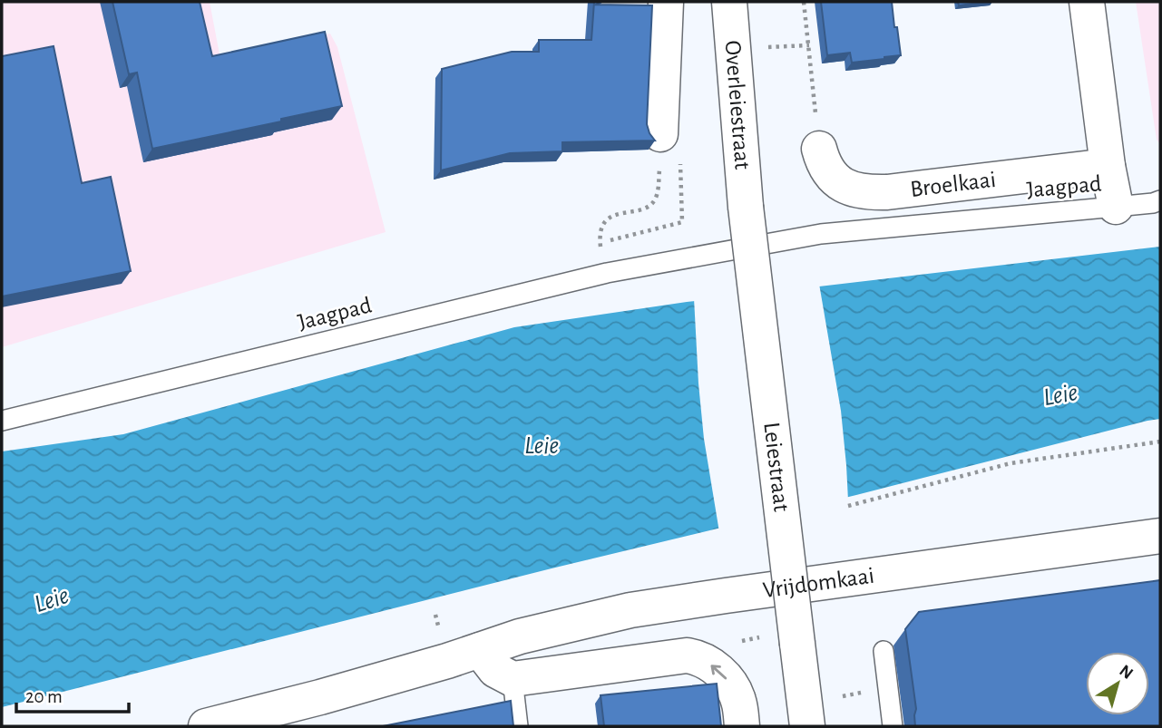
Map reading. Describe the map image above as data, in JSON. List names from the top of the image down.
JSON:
{
  "streets": {
    "street": [
      "Overleiestraat",
      "Broelkaai",
      "Leiestraat",
      "Vrijdomkaai"
    ],
    "lane": ["Jaagpad"]
  },
  "crossings": [
    ["Overleiestraat", "Leiestraat"]
  ],
  "water": ["Leie"],
  "scale_bar": "20 m",
  "north": "top right"
}
